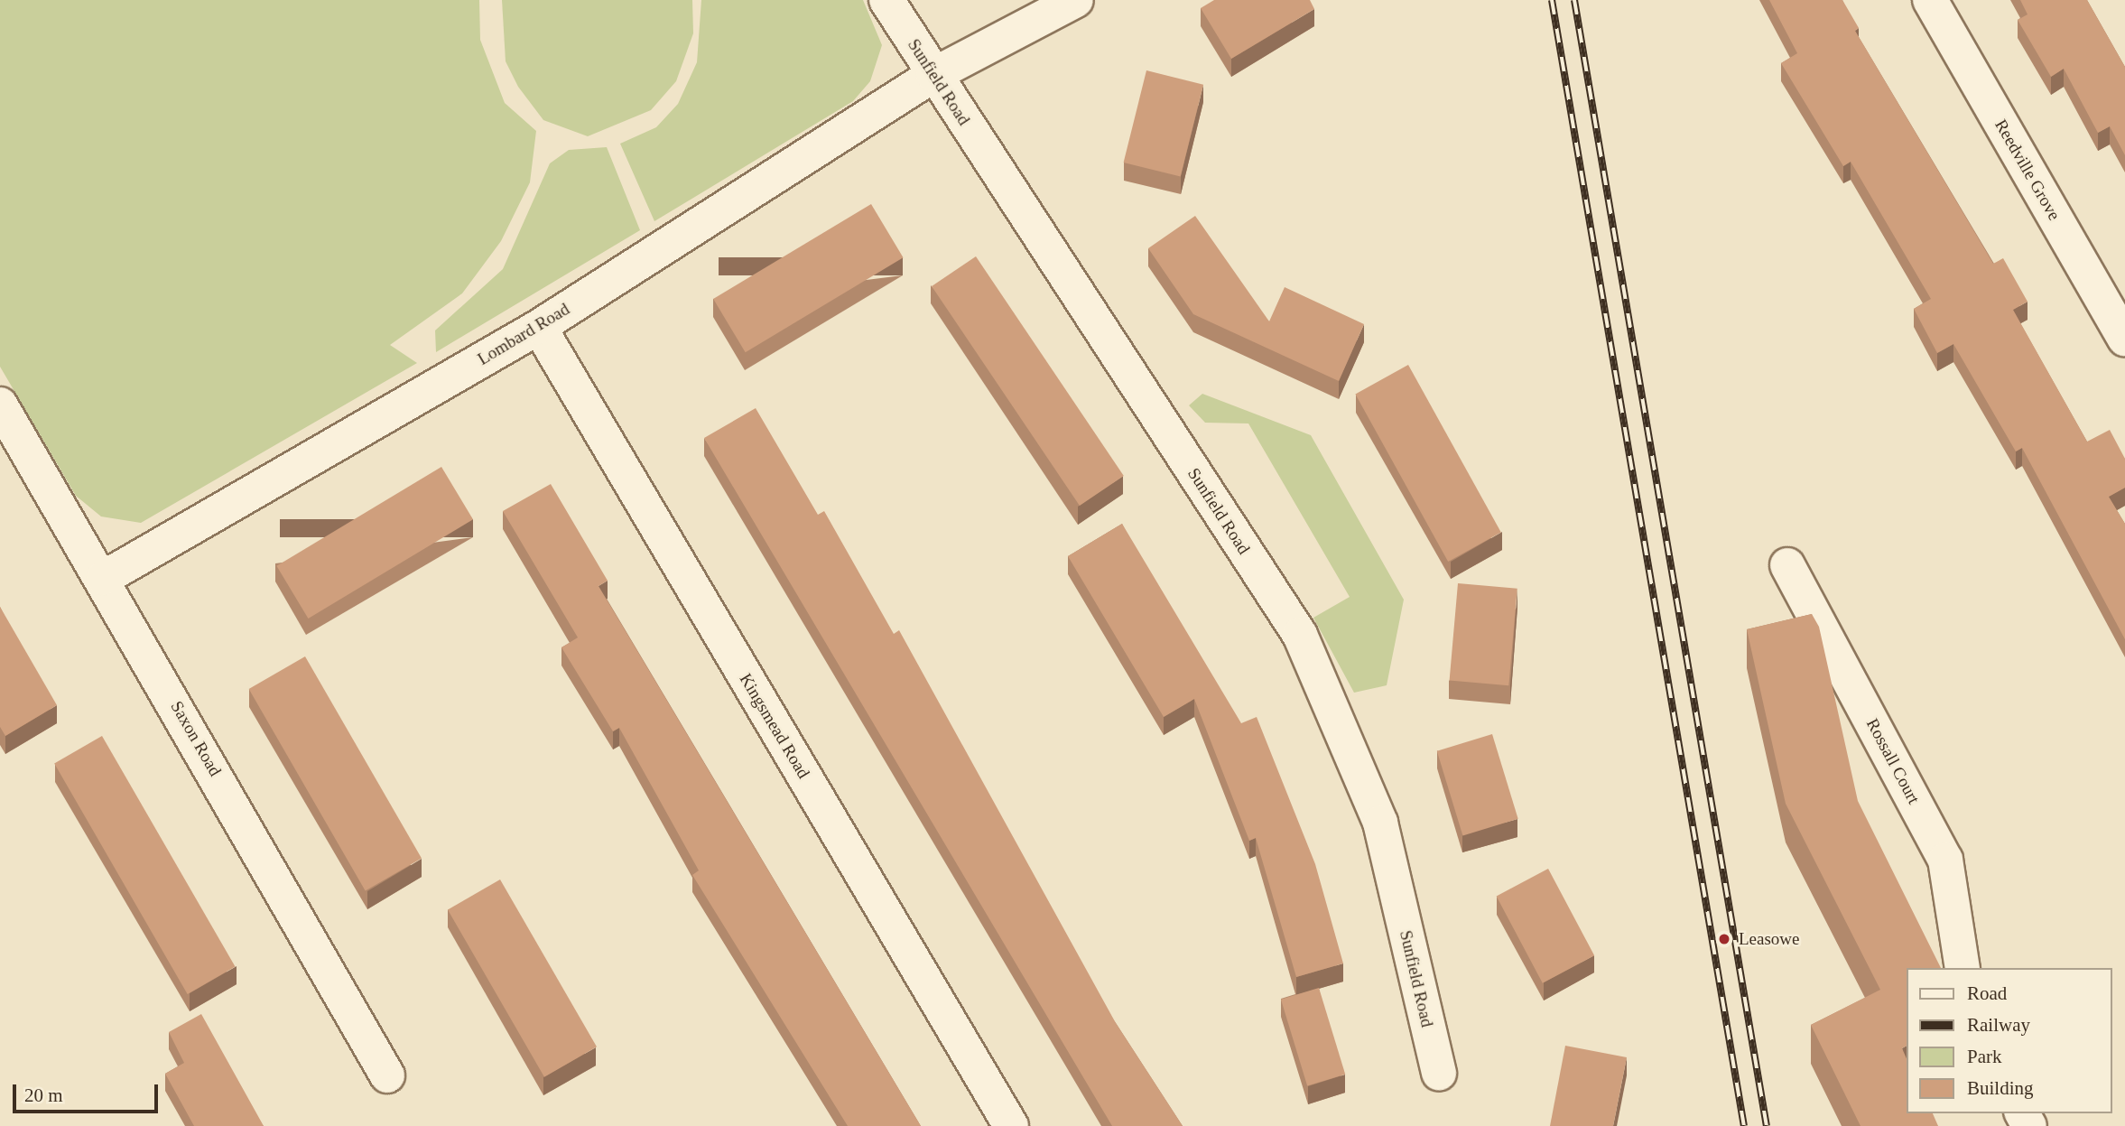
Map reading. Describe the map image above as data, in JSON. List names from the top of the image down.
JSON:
{
  "streets": {
    "street": [
      "Sunfield Road",
      "Reedville Grove",
      "Lombard Road",
      "Kingsmead Road",
      "Saxon Road",
      "Rossall Court"
    ]
  },
  "crossings": [
    ["Sunfield Road", "Lombard Road"],
    ["Lombard Road", "Kingsmead Road"],
    ["Lombard Road", "Saxon Road"]
  ],
  "places": ["Leasowe"],
  "legend": [
    "Road",
    "Railway",
    "Park",
    "Building"
  ],
  "scale_bar": "20 m"
}
